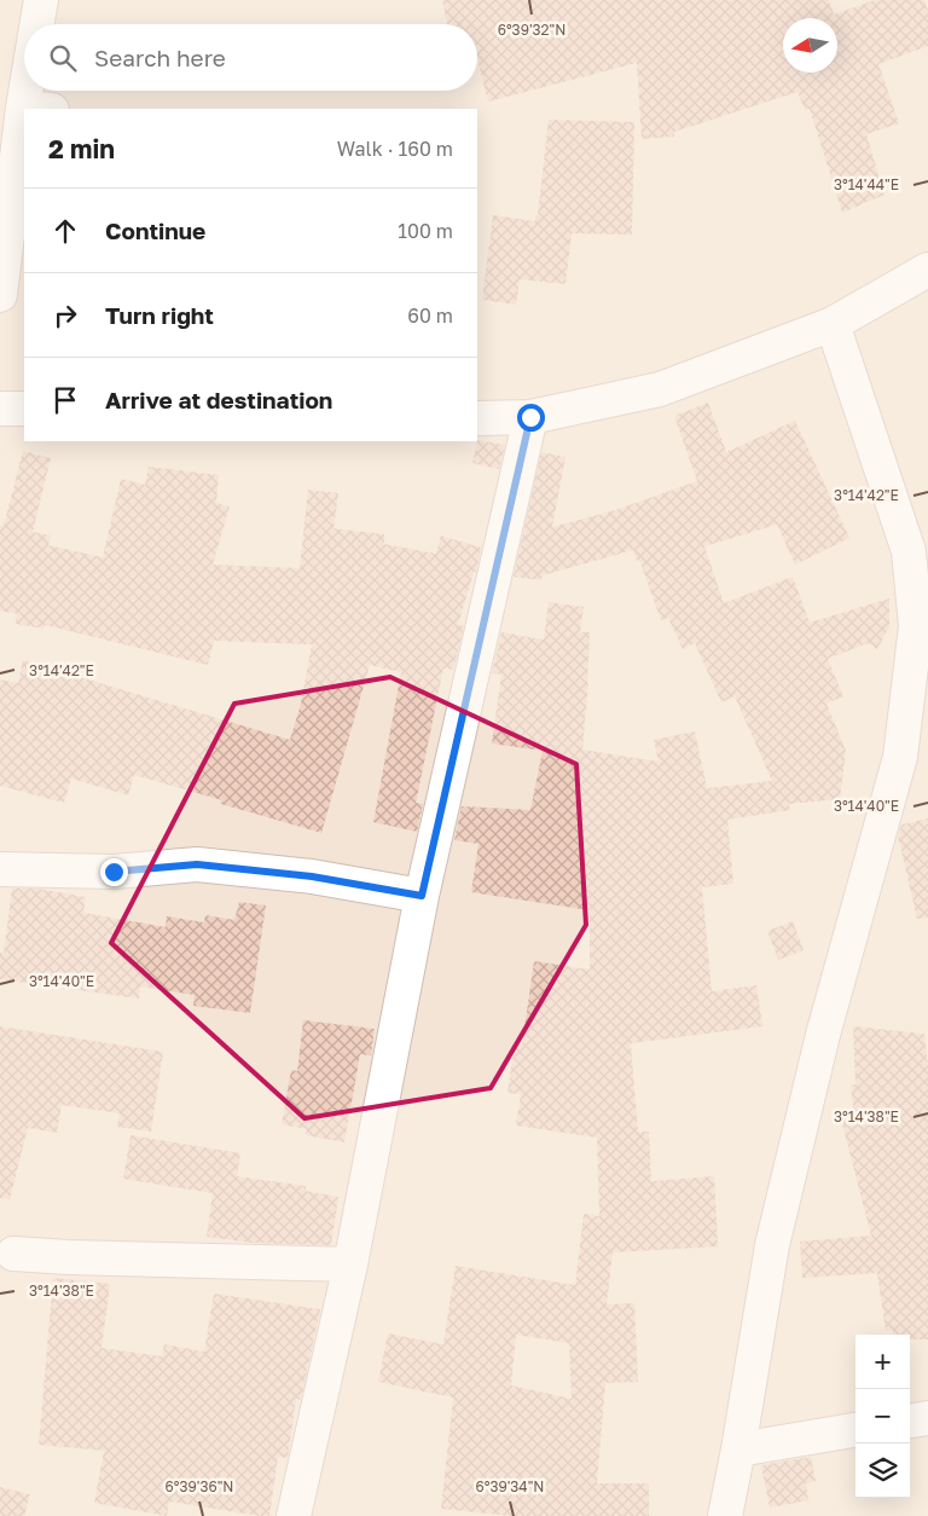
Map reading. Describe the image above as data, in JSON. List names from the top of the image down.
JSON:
{
  "north": "left",
  "page": {
    "search": "Search here",
    "heading": ["2 min", "Walk · 160 m"],
    "list": [
      ["Continue", "100 m"],
      ["Turn right", "60 m"],
      "Arrive at destination"
    ],
    "map_buttons": ["+", "−"]
  },
  "coordinates": [
    "6°39'32\"N",
    "3°14'44\"E",
    "3°14'42\"E",
    "3°14'40\"E",
    "3°14'38\"E",
    "6°39'36\"N",
    "6°39'34\"N"
  ]
}
